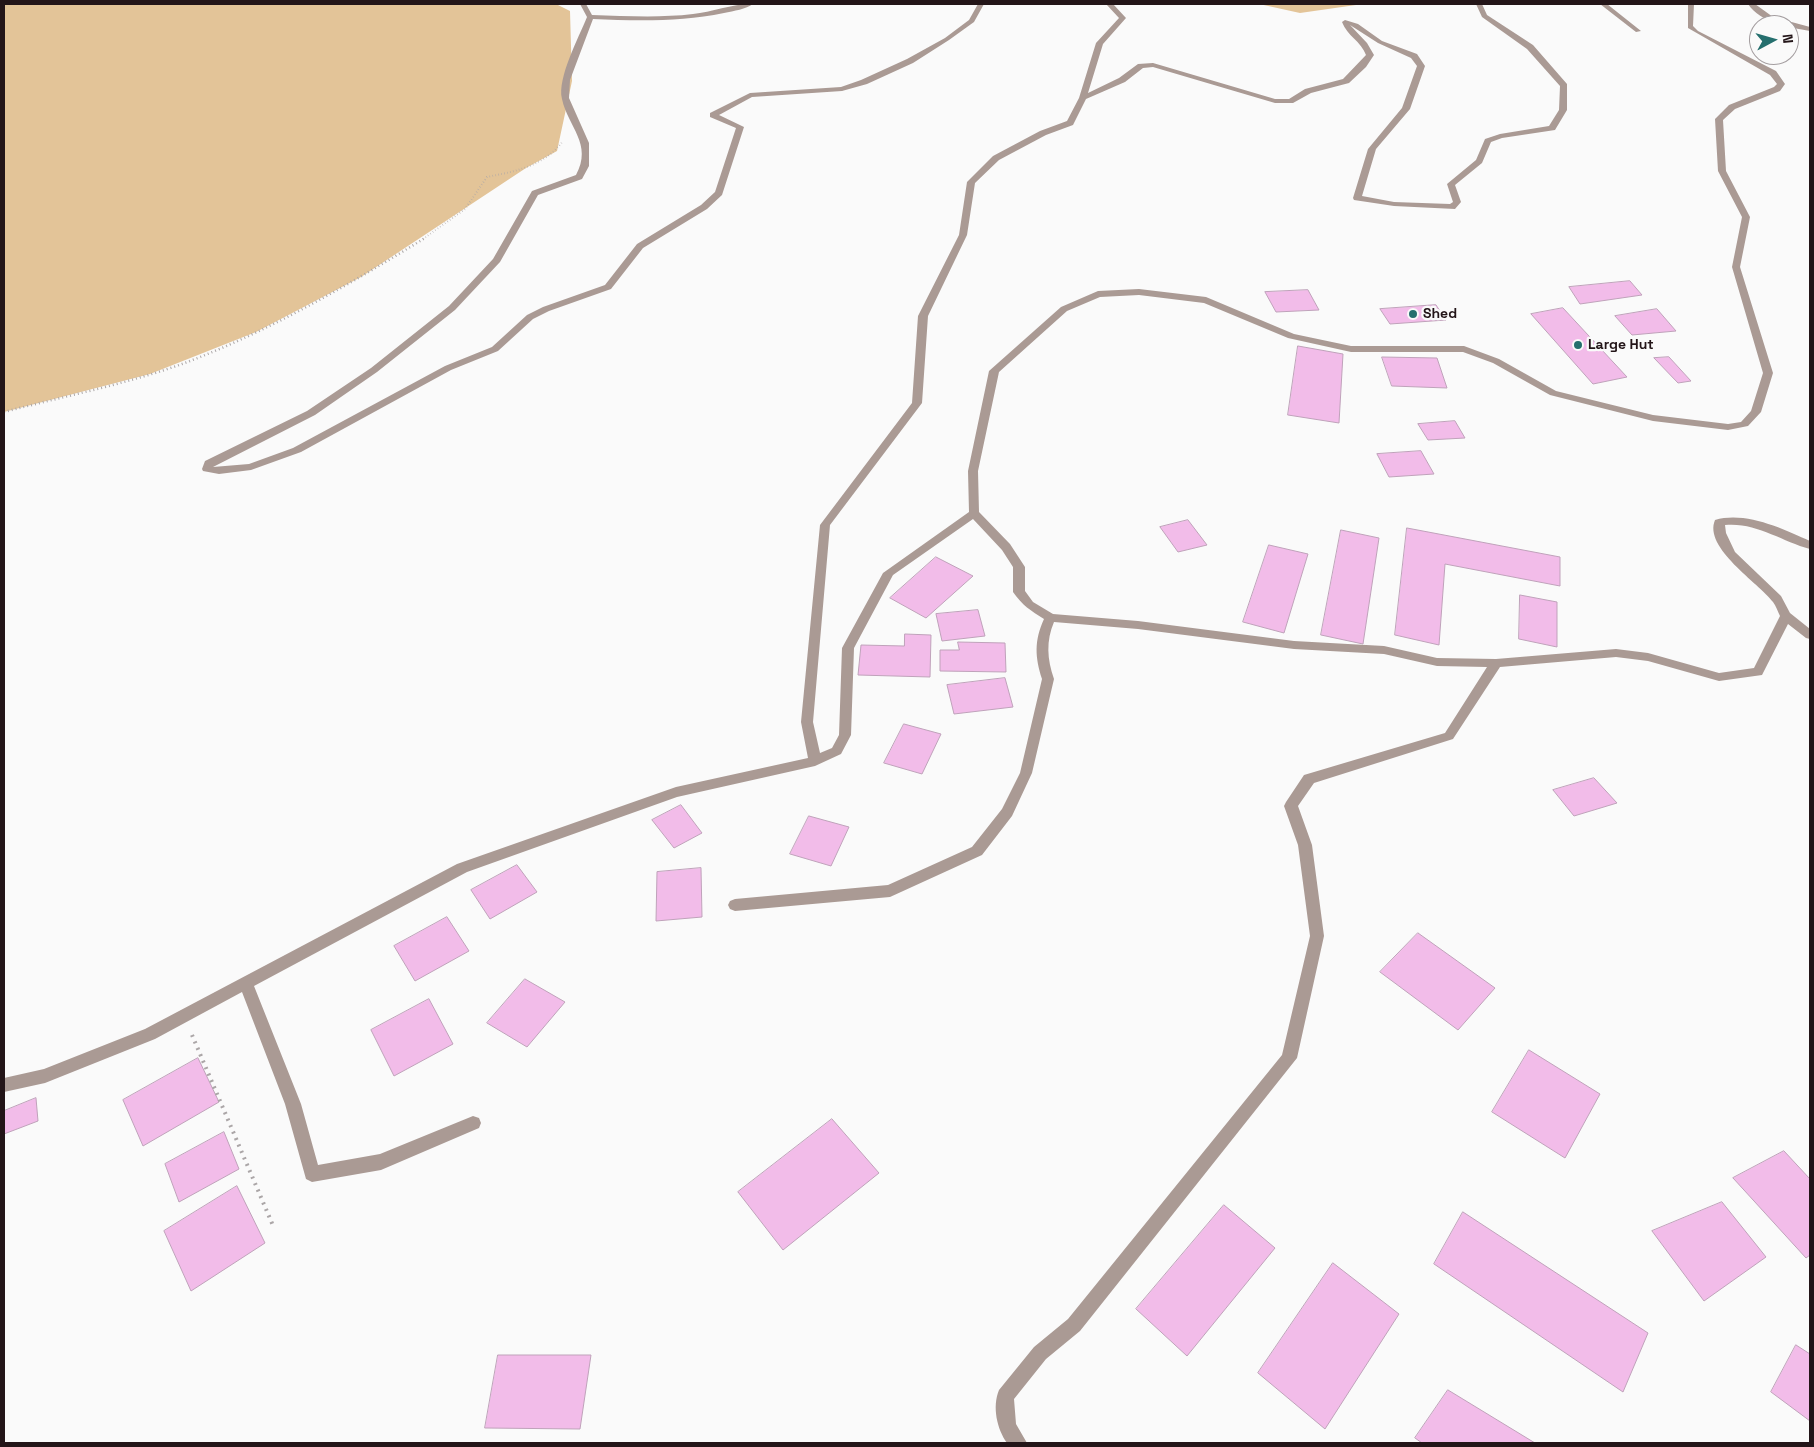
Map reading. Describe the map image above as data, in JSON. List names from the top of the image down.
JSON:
{
  "places": ["Shed", "Large Hut"],
  "north": "right"
}
